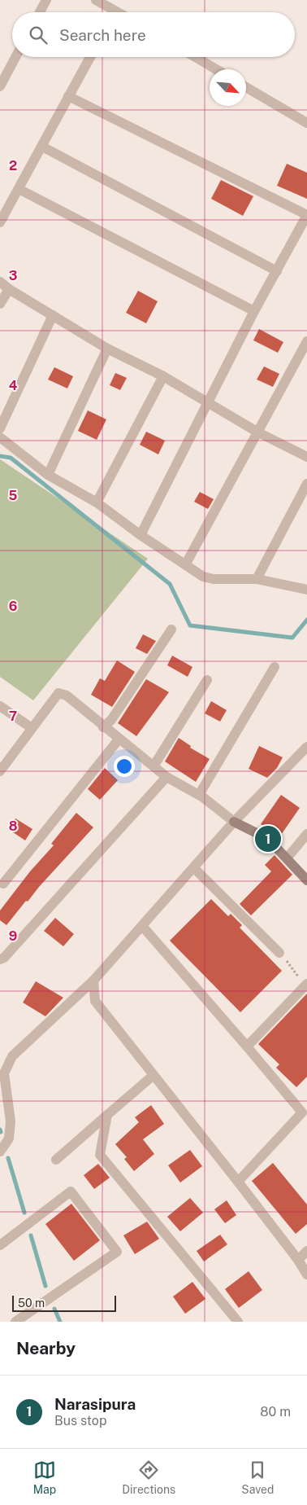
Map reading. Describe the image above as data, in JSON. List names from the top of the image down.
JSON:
{
  "scale_bar": "50 m",
  "north": "bottom right",
  "page": {
    "search": "Search here",
    "pins": "1",
    "scale": "50 m",
    "heading": "Nearby",
    "list": [
      {
        "mark": "1",
        "name": "Narasipura",
        "note": "Bus stop",
        "value": "80 m"
      }
    ],
    "nav": ["Map", "Directions", "Saved"]
  },
  "grid": {
    "rows": [
      "2",
      "3",
      "4",
      "5",
      "6",
      "7",
      "8",
      "9"
    ]
  }
}
